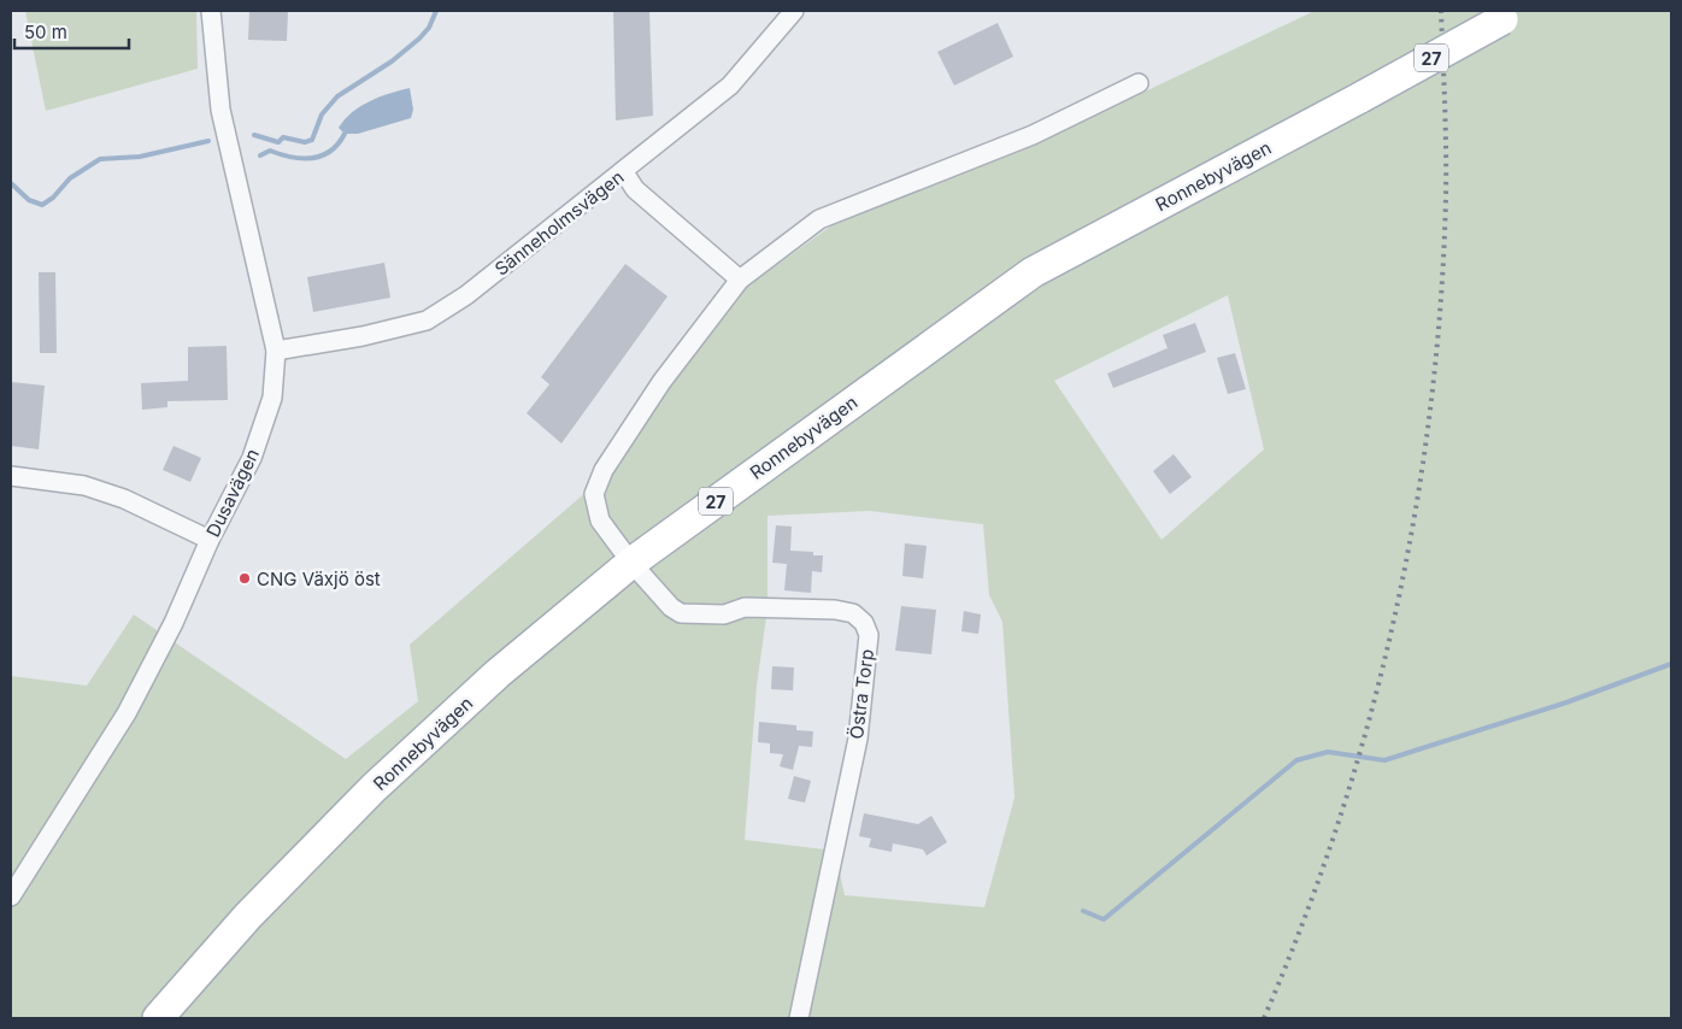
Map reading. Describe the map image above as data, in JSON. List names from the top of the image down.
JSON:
{
  "streets": {
    "main road": ["27", "Ronnebyvägen"],
    "street": ["Sänneholmsvägen", "Dusavägen", "Östra Torp"]
  },
  "crossings": [
    ["Ronnebyvägen", "Östra Torp"],
    ["Sänneholmsvägen", "Dusavägen"]
  ],
  "places": ["CNG Växjö öst"],
  "scale_bar": "50 m"
}
